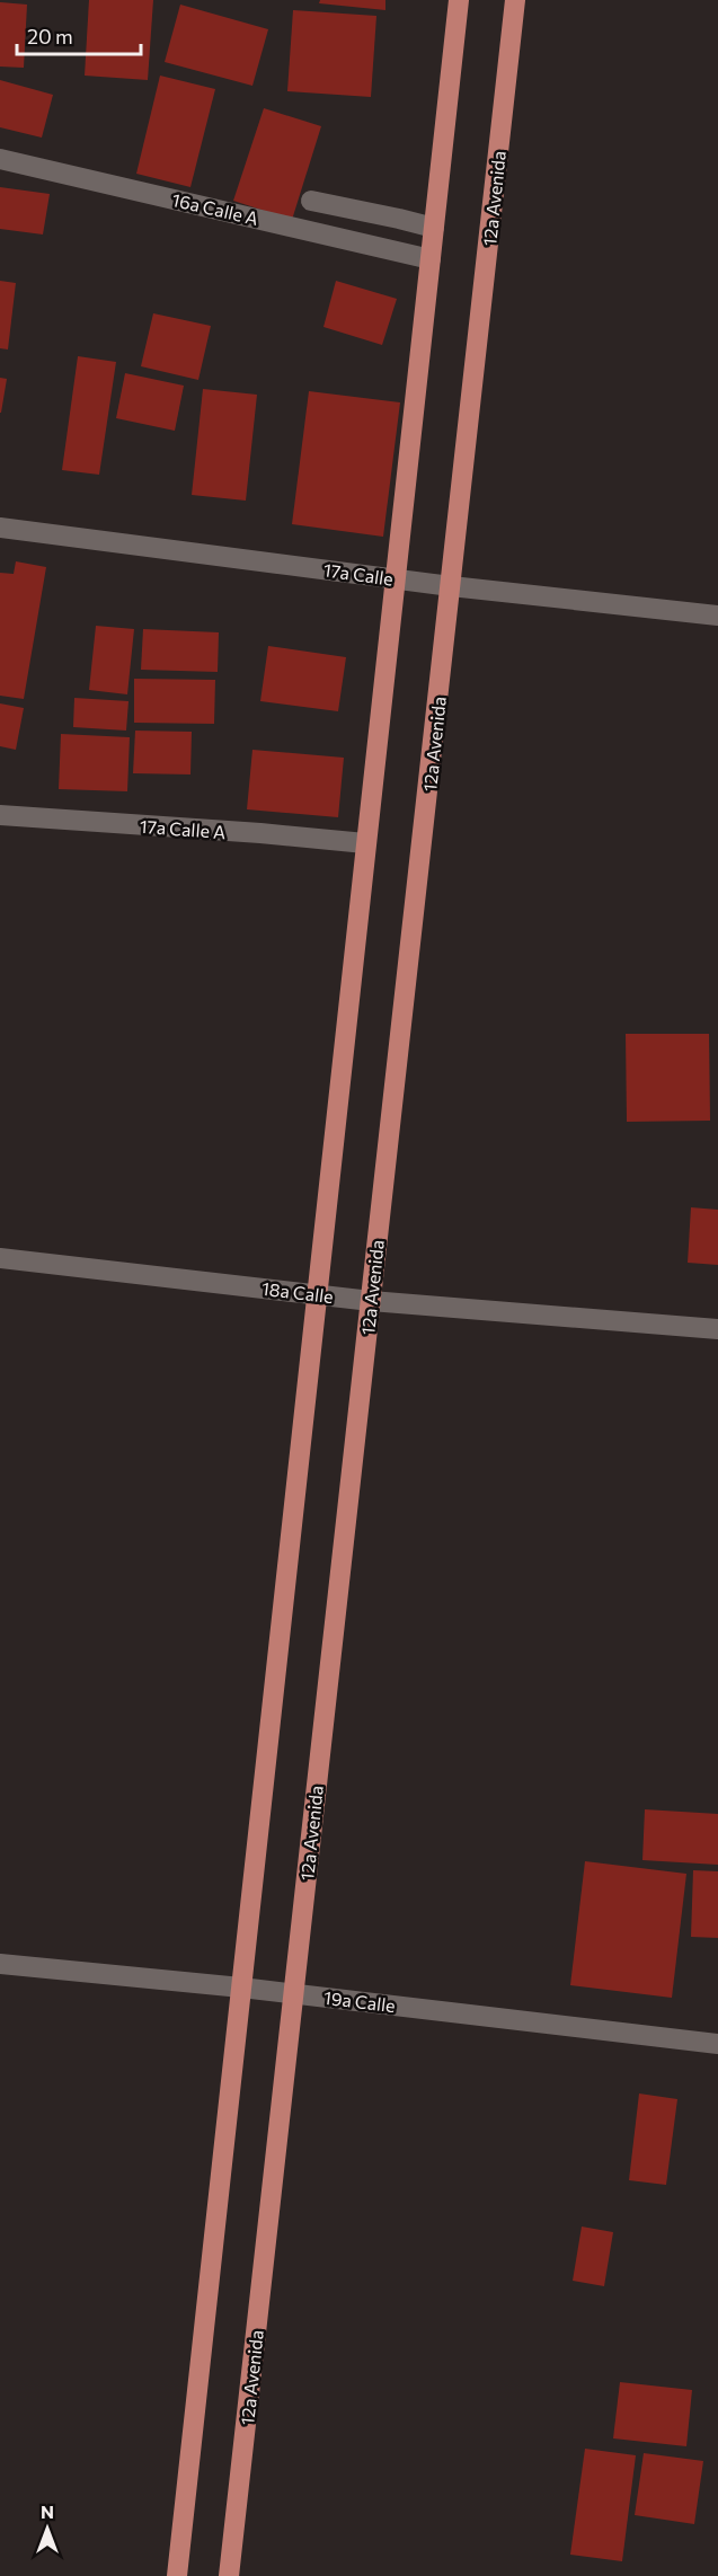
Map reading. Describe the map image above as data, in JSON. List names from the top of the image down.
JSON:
{
  "streets": {
    "main road": ["12a Avenida"],
    "street": [
      "16a Calle A",
      "17a Calle",
      "17a Calle A",
      "18a Calle",
      "19a Calle"
    ]
  },
  "crossings": [
    ["12a Avenida", "17a Calle"],
    ["12a Avenida", "18a Calle"],
    ["12a Avenida", "19a Calle"]
  ],
  "scale_bar": "20 m",
  "north": "top"
}
